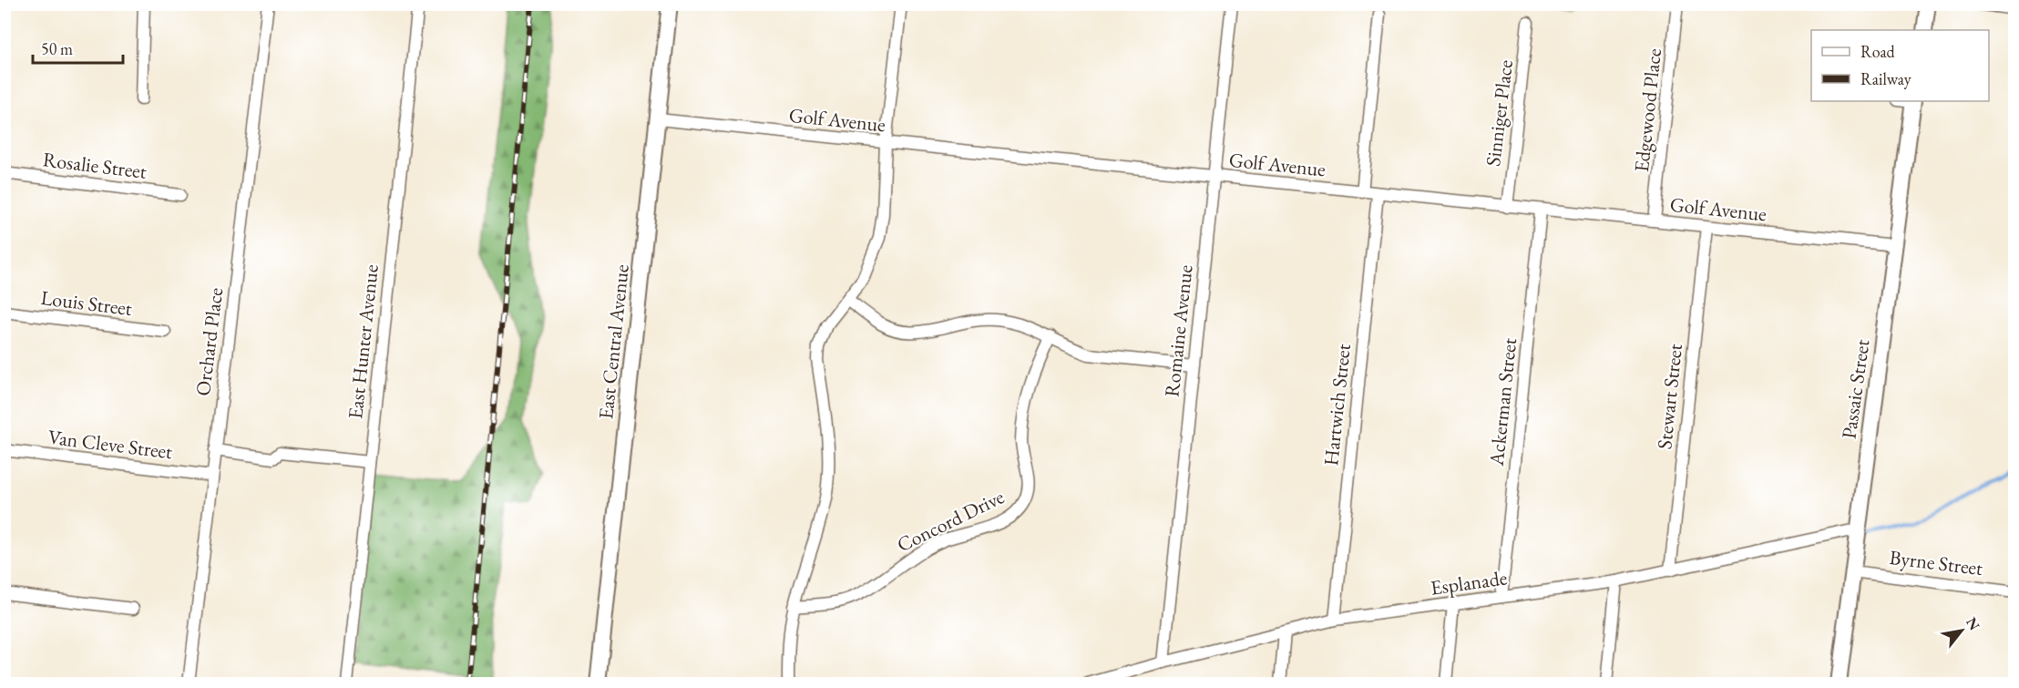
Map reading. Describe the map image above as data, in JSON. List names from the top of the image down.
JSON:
{
  "streets": {
    "street": [
      "Edgewood Place",
      "Sinniger Place",
      "Golf Avenue",
      "Rosalie Street",
      "Louis Street",
      "Romaine Avenue",
      "Orchard Place",
      "East Hunter Avenue",
      "East Central Avenue",
      "Passaic Street",
      "Stewart Street",
      "Ackerman Street",
      "Hartwich Street",
      "Van Cleve Street",
      "Concord Drive",
      "Byrne Street",
      "Esplanade"
    ]
  },
  "crossings": [
    ["Edgewood Place", "Golf Avenue"],
    ["Sinniger Place", "Golf Avenue"],
    ["Golf Avenue", "Romaine Avenue"],
    ["Golf Avenue", "East Central Avenue"],
    ["Golf Avenue", "Passaic Street"],
    ["Golf Avenue", "Stewart Street"],
    ["Golf Avenue", "Ackerman Street"],
    ["Golf Avenue", "Hartwich Street"],
    ["Romaine Avenue", "Esplanade"],
    ["Orchard Place", "Van Cleve Street"],
    ["Passaic Street", "Byrne Street"],
    ["Passaic Street", "Esplanade"],
    ["Stewart Street", "Esplanade"],
    ["Ackerman Street", "Esplanade"],
    ["Hartwich Street", "Esplanade"]
  ],
  "legend": ["Road", "Railway"],
  "scale_bar": "50 m",
  "north": "top right"
}
